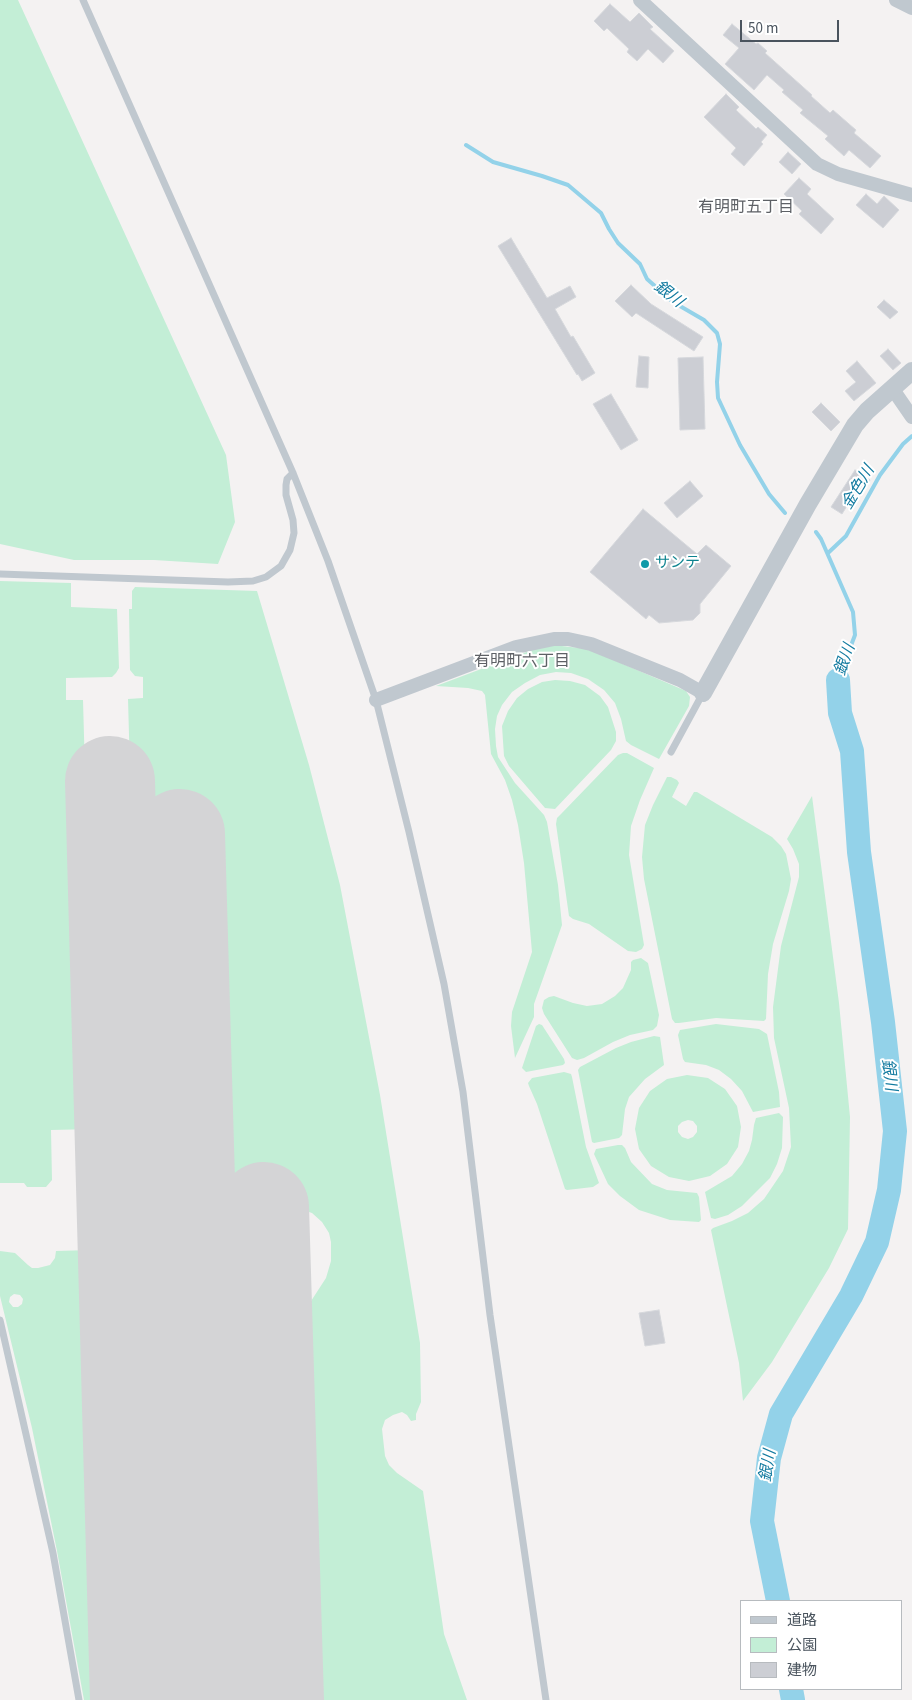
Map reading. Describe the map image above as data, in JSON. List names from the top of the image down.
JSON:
{
  "districts": ["有明町五丁目", "有明町六丁目"],
  "water": ["銀川", "金色川"],
  "places": ["サンテ"],
  "legend": ["道路", "公園", "建物"],
  "scale_bar": "50 m"
}
